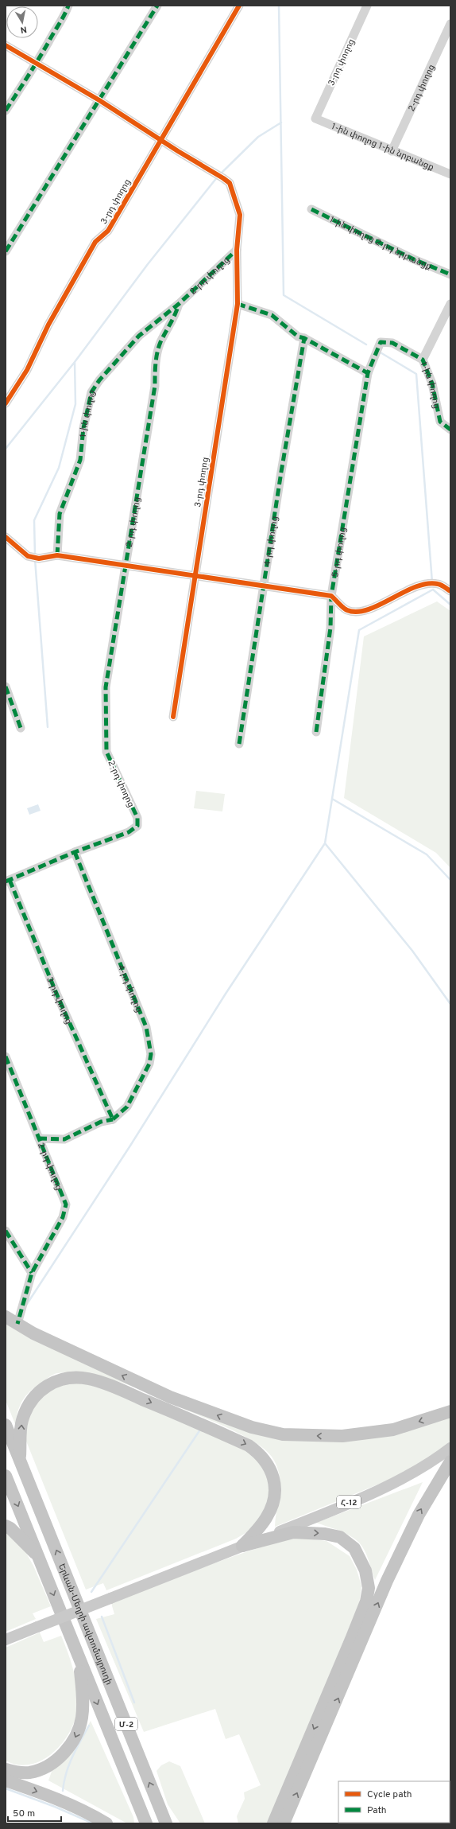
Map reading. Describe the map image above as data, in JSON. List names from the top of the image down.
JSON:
{
  "streets": {
    "highway": ["Երևան-Մեղրի ավտոմայրուղի", "Մ-2"],
    "main road": ["Հ-12"],
    "street": [
      "3-րդ փողոց",
      "2-րդ փողոց",
      "1-ին փողոց 1-ին նրբանցք",
      "1-ին փողոց 2-րդ նրբանցք",
      "1-ին փողոց",
      "4-րդ փողոց",
      "5-րդ փողոց"
    ]
  },
  "crossings": [
    ["3-րդ փողոց", "2-րդ փողոց"],
    ["3-րդ փողոց", "1-ին փողոց 1-ին նրբանցք"],
    ["3-րդ փողոց", "4-րդ փողոց"],
    ["2-րդ փողոց", "1-ին փողոց 1-ին նրբանցք"],
    ["2-րդ փողոց", "1-ին փողոց"],
    ["2-րդ փողոց", "4-րդ փողոց"],
    ["1-ին փողոց", "5-րդ փողոց"]
  ],
  "legend": ["Cycle path", "Path"],
  "scale_bar": "50 m",
  "north": "bottom"
}
